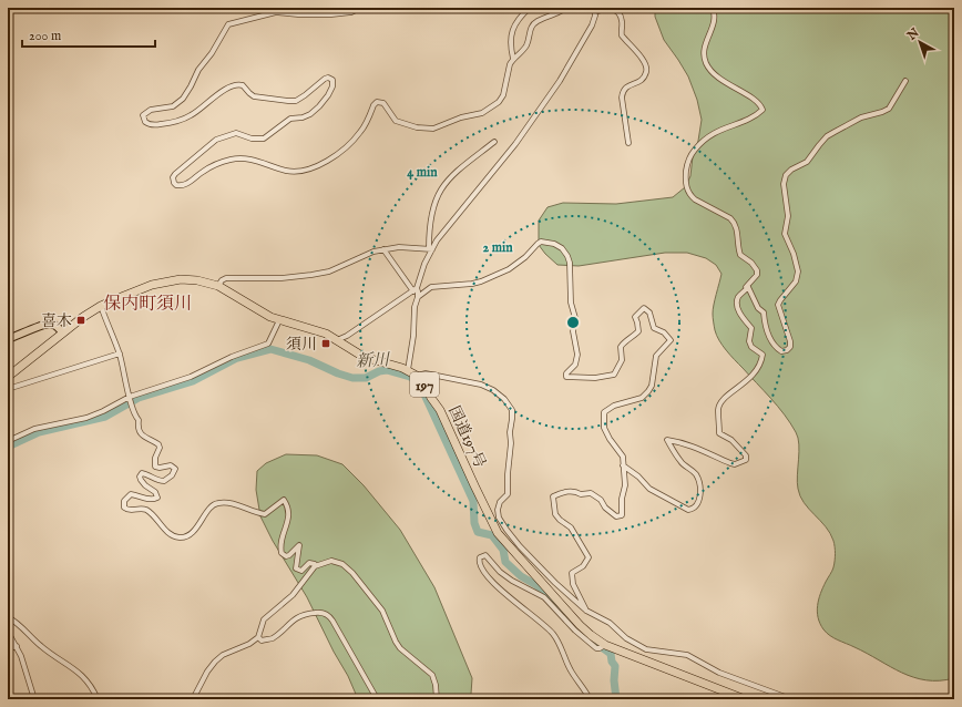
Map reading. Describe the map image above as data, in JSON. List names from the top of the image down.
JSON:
{
  "streets": {
    "highway": ["197", "国道197号"]
  },
  "districts": ["保内町須川"],
  "water": ["新川"],
  "places": {
    "transit": ["喜木", "須川"]
  },
  "scale_bar": "200 m",
  "north": "top left",
  "rings": ["4 min", "2 min"]
}
